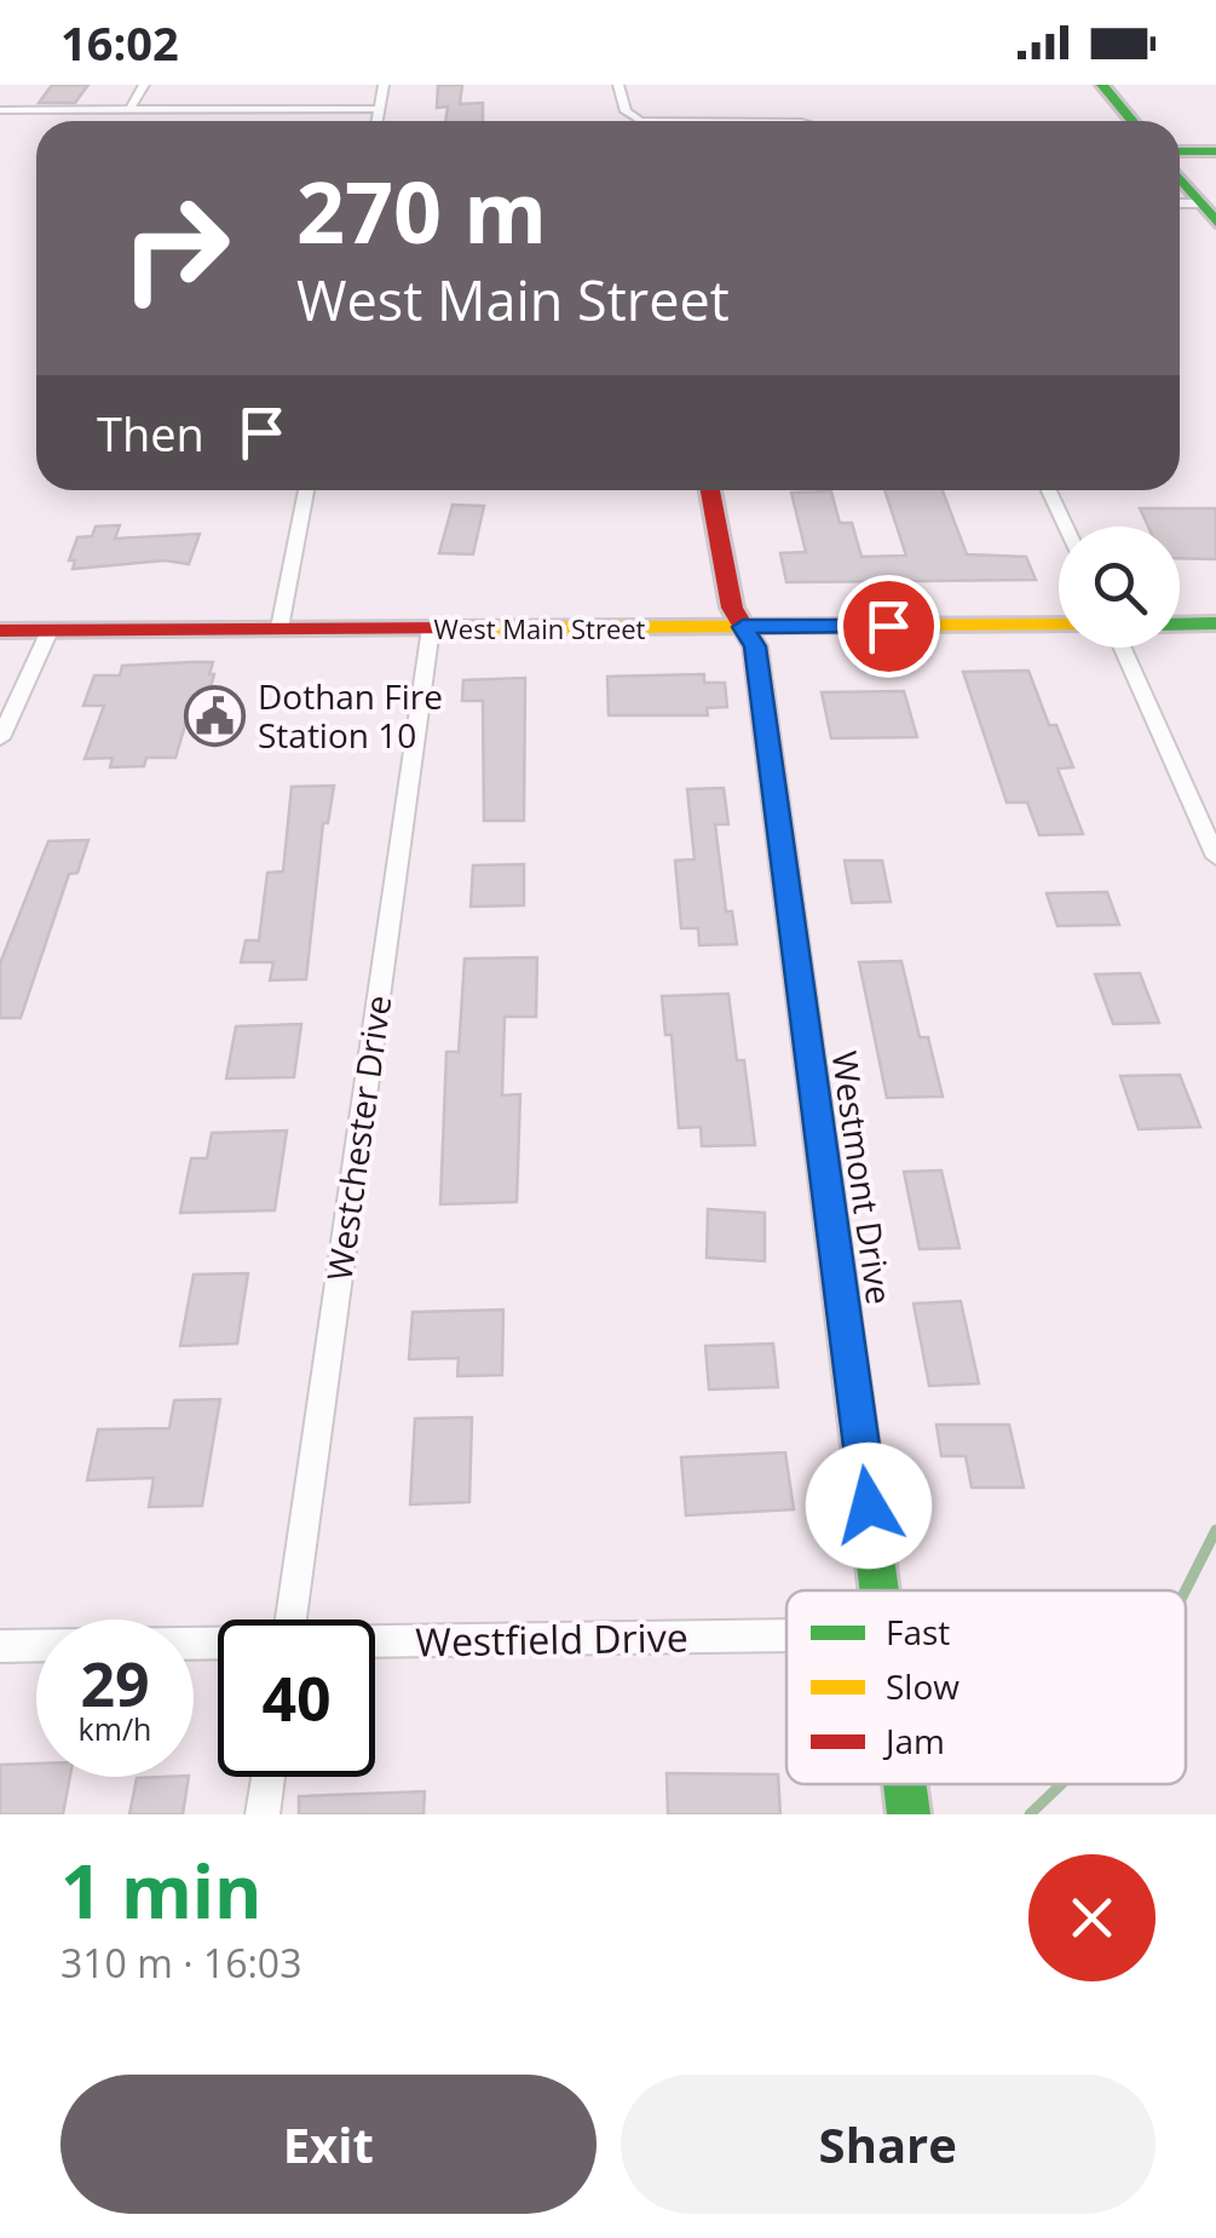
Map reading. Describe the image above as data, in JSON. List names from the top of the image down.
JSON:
{
  "streets": {
    "street": [
      "West Main Street",
      "Westchester Drive",
      "Westmont Drive",
      "Westfield Drive"
    ]
  },
  "crossings": [
    ["West Main Street", "Westchester Drive"],
    ["West Main Street", "Westmont Drive"]
  ],
  "places": {
    "public building": ["Dothan Fire Station 10"]
  },
  "legend": ["Fast", "Slow", "Jam"],
  "page": {
    "status": "16:02",
    "turn": ["270 m", "West Main Street"],
    "then": "Then",
    "speed": "29 km/h",
    "limit": "40",
    "heading": ["1 min", "310 m · 16:03"],
    "buttons": ["Exit", "Share"]
  }
}
